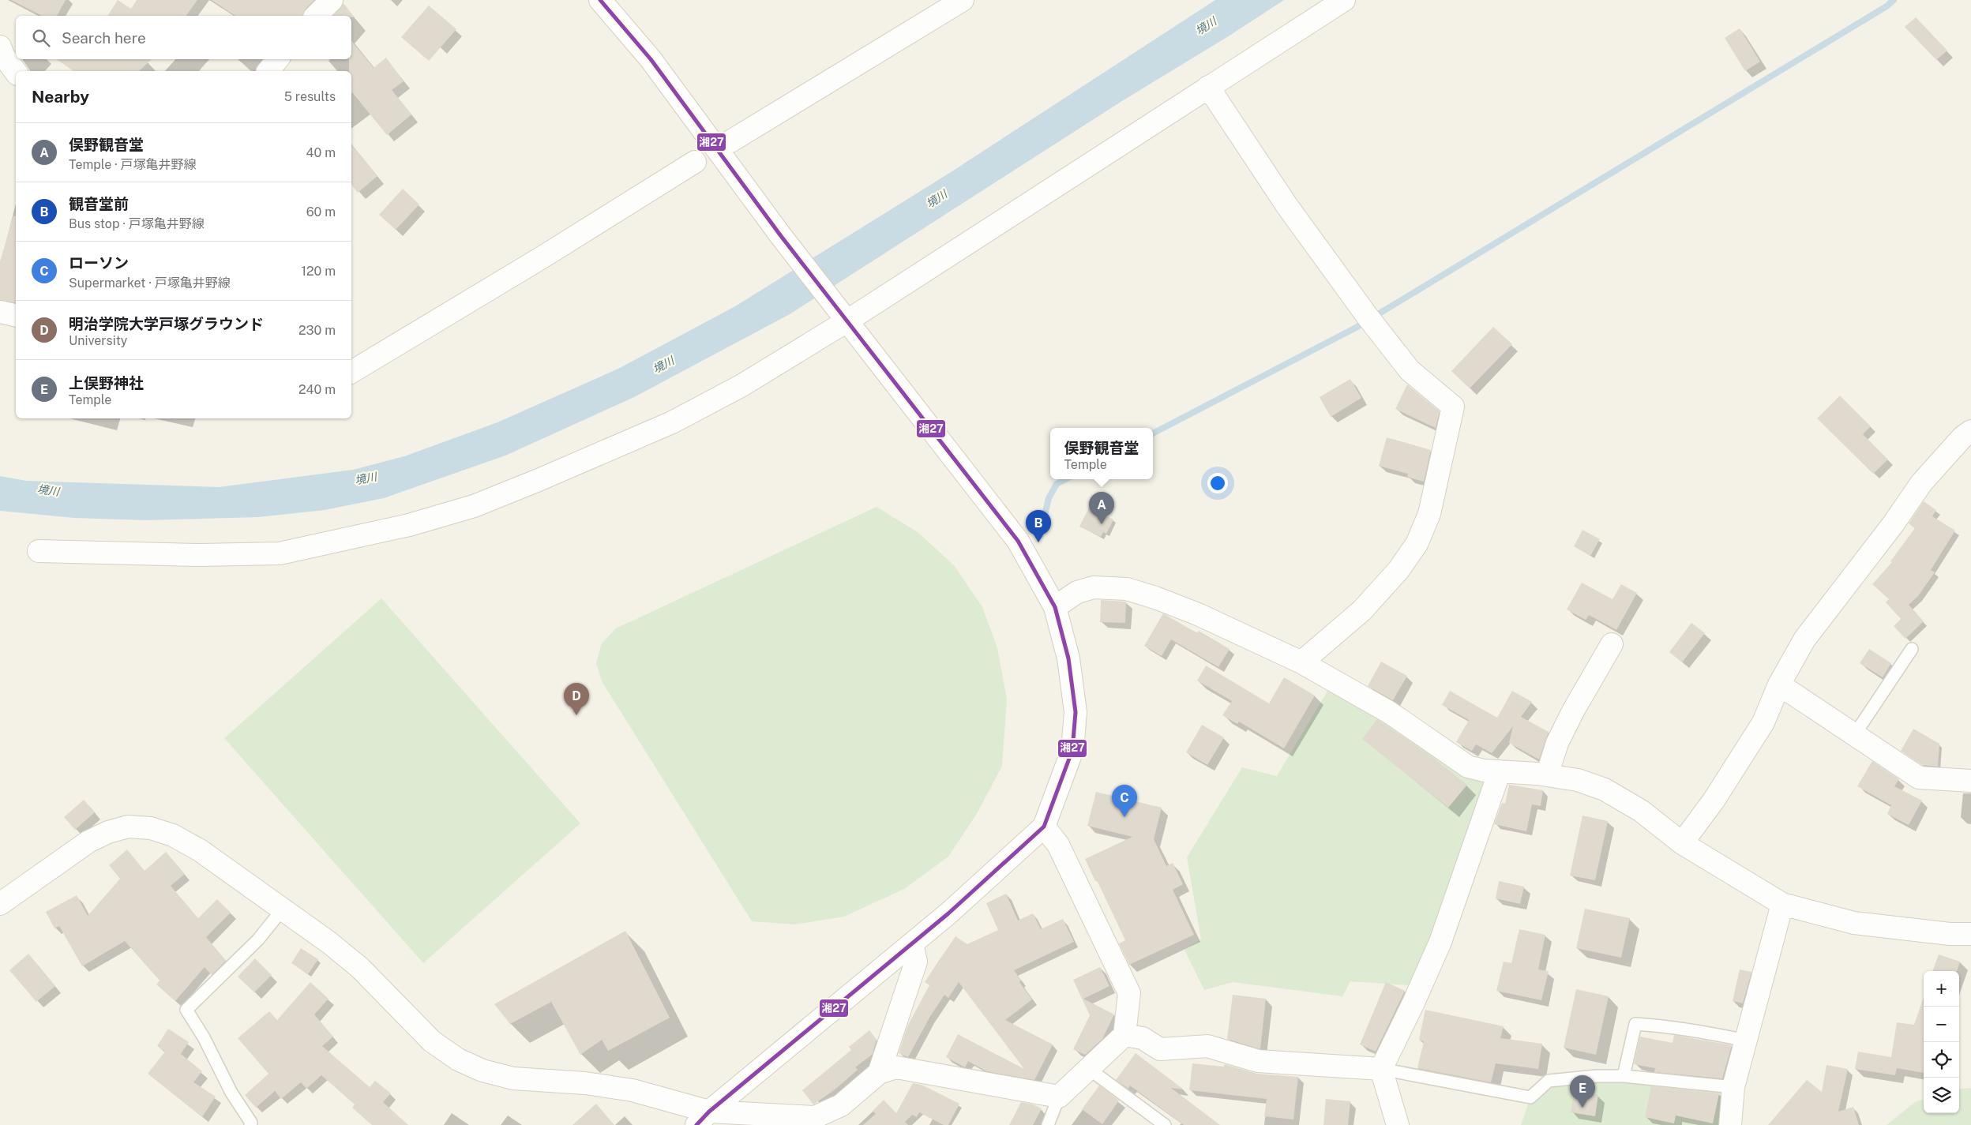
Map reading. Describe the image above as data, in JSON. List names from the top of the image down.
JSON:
{
  "water": ["境川"],
  "lines": ["transit line 湘27"],
  "page": {
    "search": "Search here",
    "heading": ["Nearby", "5 results"],
    "list": [
      {
        "mark": "A",
        "name": "俣野観音堂",
        "note": "Temple · 戸塚亀井野線",
        "value": "40 m"
      },
      {
        "mark": "B",
        "name": "観音堂前",
        "note": "Bus stop · 戸塚亀井野線",
        "value": "60 m"
      },
      {
        "mark": "C",
        "name": "ローソン",
        "note": "Supermarket · 戸塚亀井野線",
        "value": "120 m"
      },
      {
        "mark": "D",
        "name": "明治学院大学戸塚グラウンド",
        "note": "University",
        "value": "230 m"
      },
      {
        "mark": "E",
        "name": "上俣野神社",
        "note": "Temple",
        "value": "240 m"
      }
    ],
    "popup": ["俣野観音堂", "Temple"],
    "pins": [
      "A",
      "B",
      "D",
      "C",
      "E"
    ],
    "map_buttons": ["+", "−"]
  }
}
